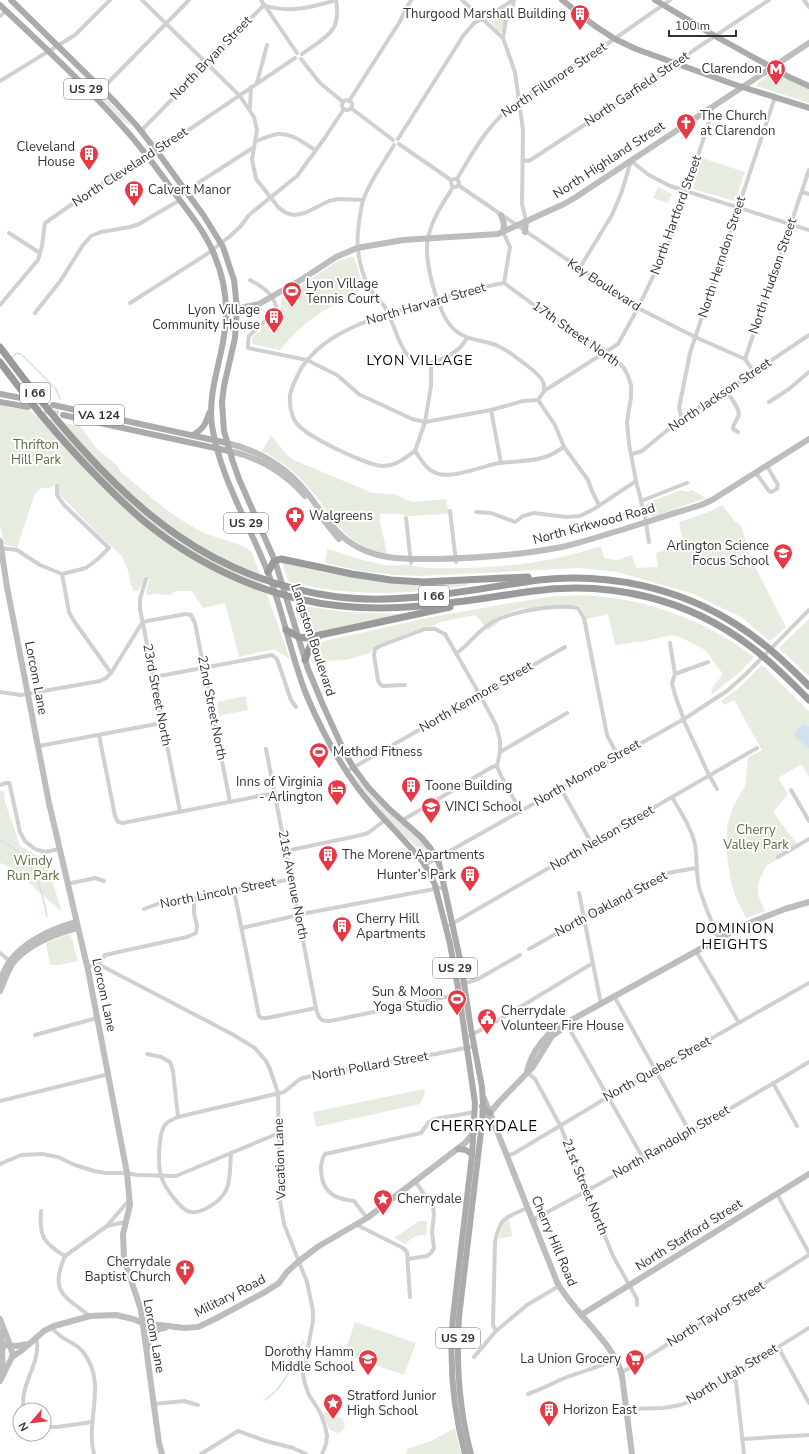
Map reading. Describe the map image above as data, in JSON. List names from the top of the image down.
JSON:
{
  "streets": {
    "highway": ["I 66"],
    "main road": [
      "US 29",
      "VA 124",
      "North Kirkwood Road",
      "Langston Boulevard"
    ],
    "street": [
      "North Bryan Street",
      "North Fillmore Street",
      "North Garfield Street",
      "North Highland Street",
      "North Cleveland Street",
      "North Hartford Street",
      "North Herndon Street",
      "North Hudson Street",
      "Key Boulevard",
      "North Harvard Street",
      "17th Street North",
      "North Jackson Street",
      "Lorcom Lane",
      "23rd Street North",
      "North Kenmore Street",
      "22nd Street North",
      "North Monroe Street",
      "North Nelson Street",
      "21st Avenue North",
      "North Lincoln Street",
      "North Oakland Street",
      "North Pollard Street",
      "North Quebec Street",
      "North Randolph Street",
      "Vacation Lane",
      "21st Street North",
      "North Stafford Street",
      "Cherry Hill Road",
      "Military Road",
      "North Taylor Street",
      "North Utah Street"
    ]
  },
  "crossings": [
    ["North Bryan Street", "Langston Boulevard"],
    ["North Fillmore Street", "Key Boulevard"],
    ["North Highland Street", "North Hartford Street"],
    ["North Highland Street", "Key Boulevard"],
    ["North Highland Street", "Langston Boulevard"],
    ["North Cleveland Street", "Langston Boulevard"],
    ["North Hartford Street", "Key Boulevard"],
    ["North Hartford Street", "17th Street North"],
    ["North Herndon Street", "Key Boulevard"],
    ["North Herndon Street", "North Jackson Street"],
    ["North Hudson Street", "Key Boulevard"],
    ["North Harvard Street", "17th Street North"],
    ["17th Street North", "North Jackson Street"],
    ["17th Street North", "North Kirkwood Road"],
    ["VA 124", "North Kirkwood Road"],
    ["VA 124", "Langston Boulevard"],
    ["North Kirkwood Road", "Langston Boulevard"],
    ["Langston Boulevard", "North Kenmore Street"],
    ["Langston Boulevard", "North Monroe Street"],
    ["Langston Boulevard", "North Nelson Street"],
    ["Langston Boulevard", "21st Avenue North"],
    ["Langston Boulevard", "North Pollard Street"],
    ["Langston Boulevard", "Cherry Hill Road"],
    ["Langston Boulevard", "Military Road"],
    ["Lorcom Lane", "Military Road"],
    ["23rd Street North", "22nd Street North"],
    ["21st Avenue North", "North Lincoln Street"],
    ["North Pollard Street", "Vacation Lane"],
    ["North Quebec Street", "21st Street North"],
    ["North Quebec Street", "Cherry Hill Road"],
    ["North Randolph Street", "21st Street North"],
    ["North Randolph Street", "Cherry Hill Road"],
    ["Vacation Lane", "Military Road"],
    ["21st Street North", "North Stafford Street"],
    ["21st Street North", "Military Road"],
    ["North Stafford Street", "Cherry Hill Road"],
    ["Cherry Hill Road", "Military Road"],
    ["Cherry Hill Road", "North Taylor Street"],
    ["Cherry Hill Road", "North Utah Street"]
  ],
  "districts": ["LYON VILLAGE", "DOMINION HEIGHTS", "CHERRYDALE"],
  "parks": ["Thrifton Hill Park", "Cherry Valley Park", "Windy Run Park"],
  "places": {
    "building": [
      "Thurgood Marshall Building",
      "Cleveland House",
      "Calvert Manor",
      "Lyon Village Community House",
      "Toone Building",
      "The Morene Apartments",
      "Hunter’s Park",
      "Cherry Hill Apartments",
      "Horizon East"
    ],
    "metro station": ["Clarendon"],
    "church": ["The Church at Clarendon", "Cherrydale Baptist Church"],
    "sports": ["Lyon Village Tennis Court", "Method Fitness", "Sun & Moon Yoga Studio"],
    "pharmacy": ["Walgreens"],
    "school or university": ["Arlington Science Focus School", "VINCI School", "Dorothy Hamm Middle School"],
    "hotel": ["Inns of Virginia - Arlington"],
    "public building": ["Cherrydale Volunteer Fire House"],
    "place": ["Cherrydale", "Stratford Junior High School"],
    "supermarket": ["La Union Grocery"]
  },
  "scale_bar": "100 m",
  "north": "bottom left"
}
